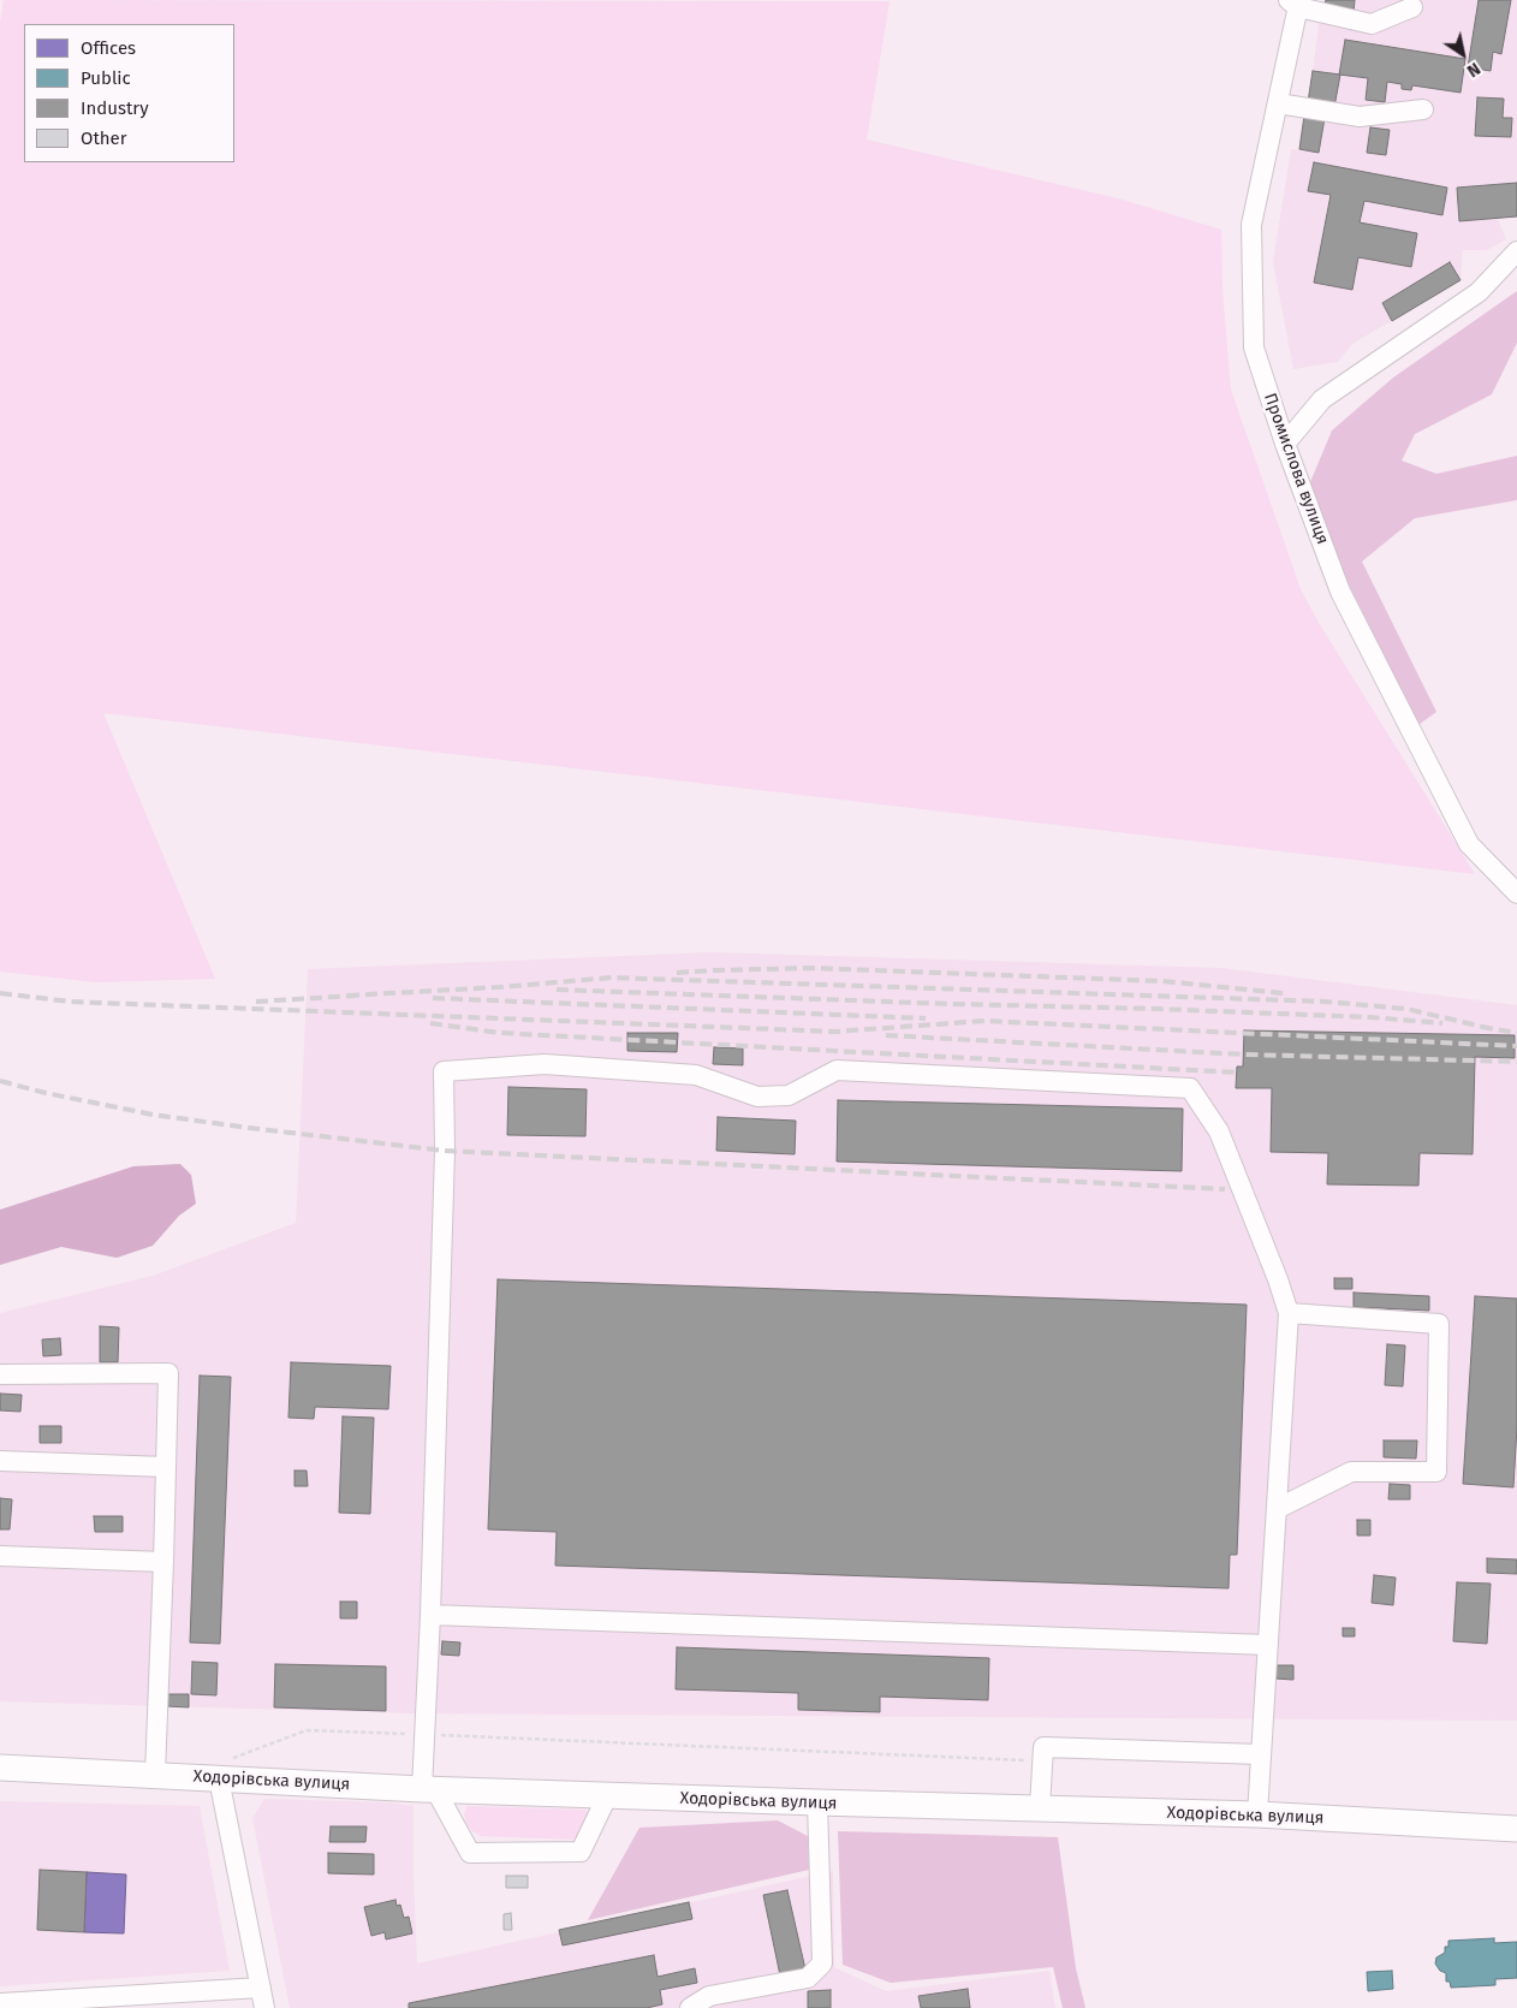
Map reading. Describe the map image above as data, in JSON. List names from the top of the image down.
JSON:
{
  "streets": {
    "main road": ["Ходорівська вулиця"],
    "street": ["Промислова вулиця"]
  },
  "legend": [
    "Offices",
    "Public",
    "Industry",
    "Other"
  ],
  "north": "bottom right"
}
